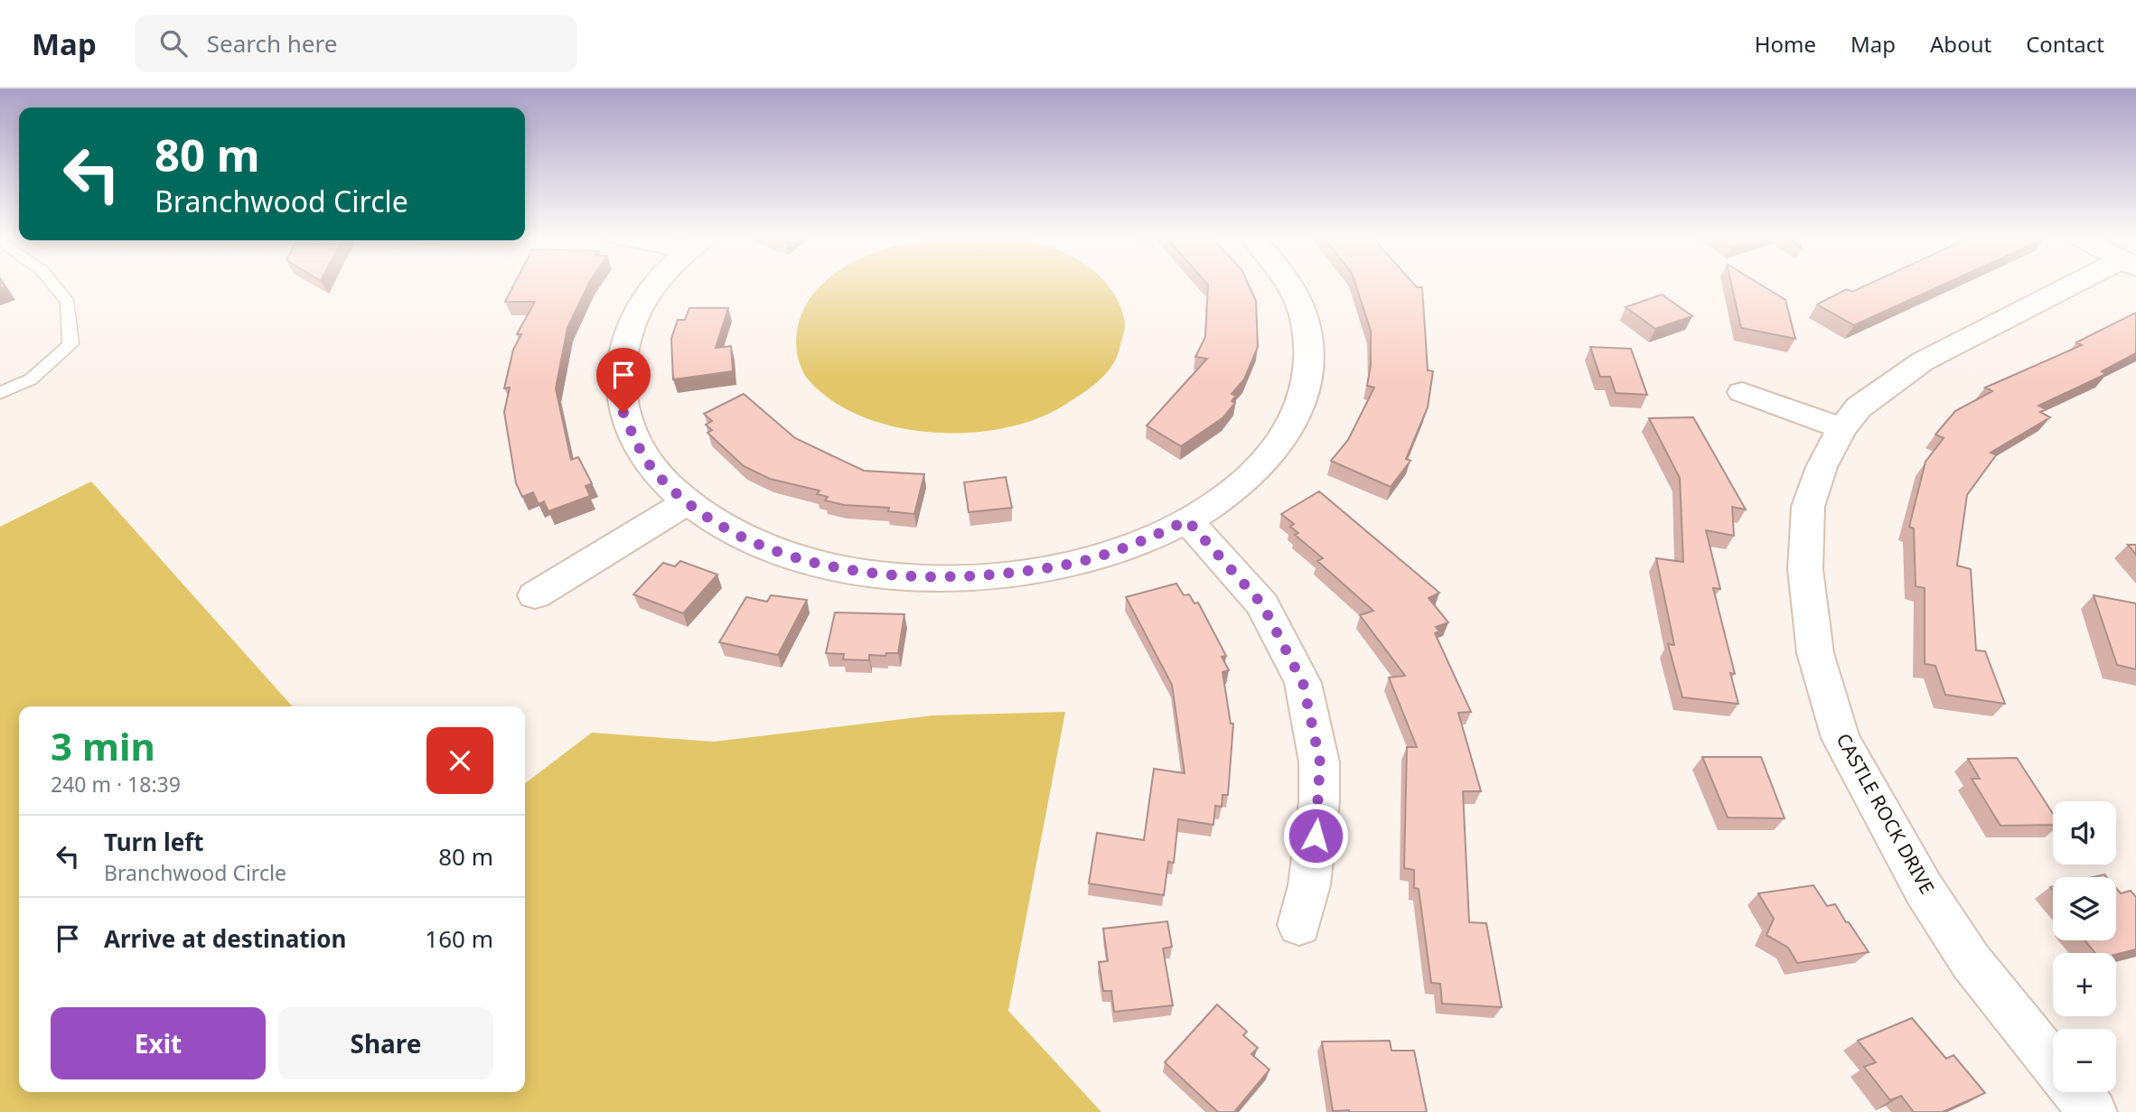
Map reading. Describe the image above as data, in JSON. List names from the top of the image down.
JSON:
{
  "streets": {
    "street": ["CASTLE ROCK DRIVE"]
  },
  "page": {
    "header": "Map",
    "search": "Search here",
    "nav": [
      "Home",
      "Map",
      "About",
      "Contact"
    ],
    "turn": ["80 m", "Branchwood Circle"],
    "heading": ["3 min", "240 m · 18:39"],
    "map_buttons": ["+", "−"],
    "list": [
      {
        "name": "Turn left",
        "note": "Branchwood Circle",
        "value": "80 m"
      },
      {
        "name": "Arrive at destination",
        "value": "160 m"
      }
    ],
    "buttons": ["Exit", "Share"]
  }
}
